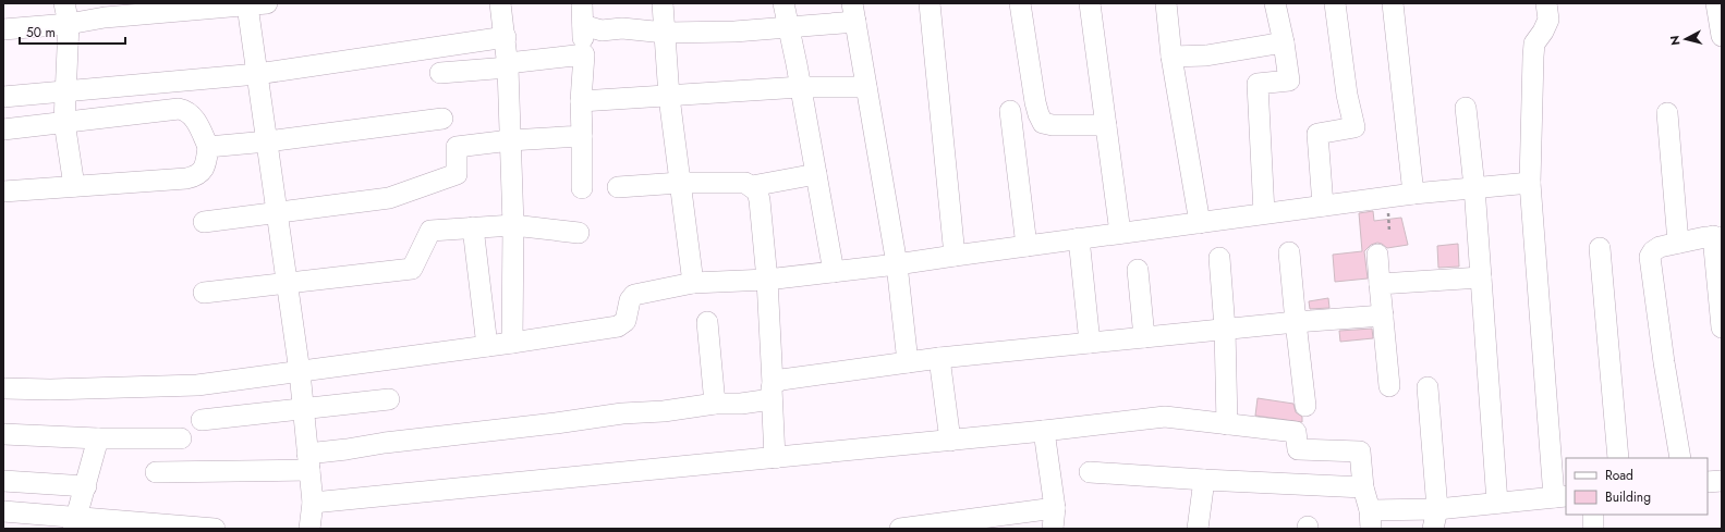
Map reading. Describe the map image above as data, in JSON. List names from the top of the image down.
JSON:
{
  "legend": ["Road", "Building"],
  "scale_bar": "50 m",
  "north": "left"
}
